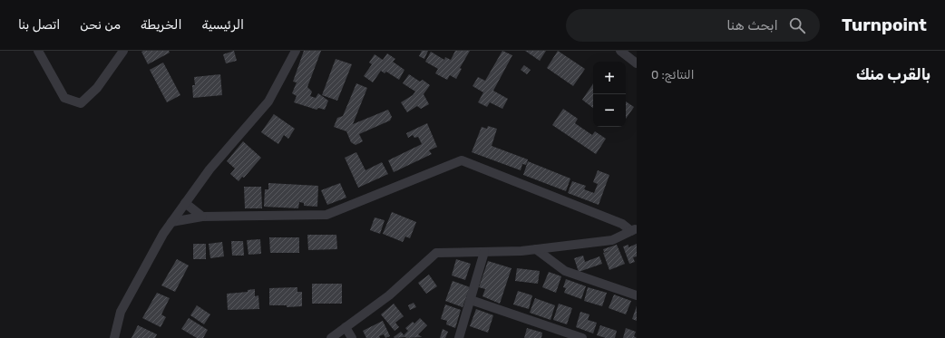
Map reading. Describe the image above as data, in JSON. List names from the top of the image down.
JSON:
{
  "page": {
    "header": "Turnpoint",
    "search": "ابحث هنا",
    "nav": [
      "الرئيسية",
      "الخريطة",
      "من نحن",
      "اتصل بنا"
    ],
    "heading": ["بالقرب منك", "النتائج: 0"],
    "map_buttons": ["+", "−"]
  }
}
